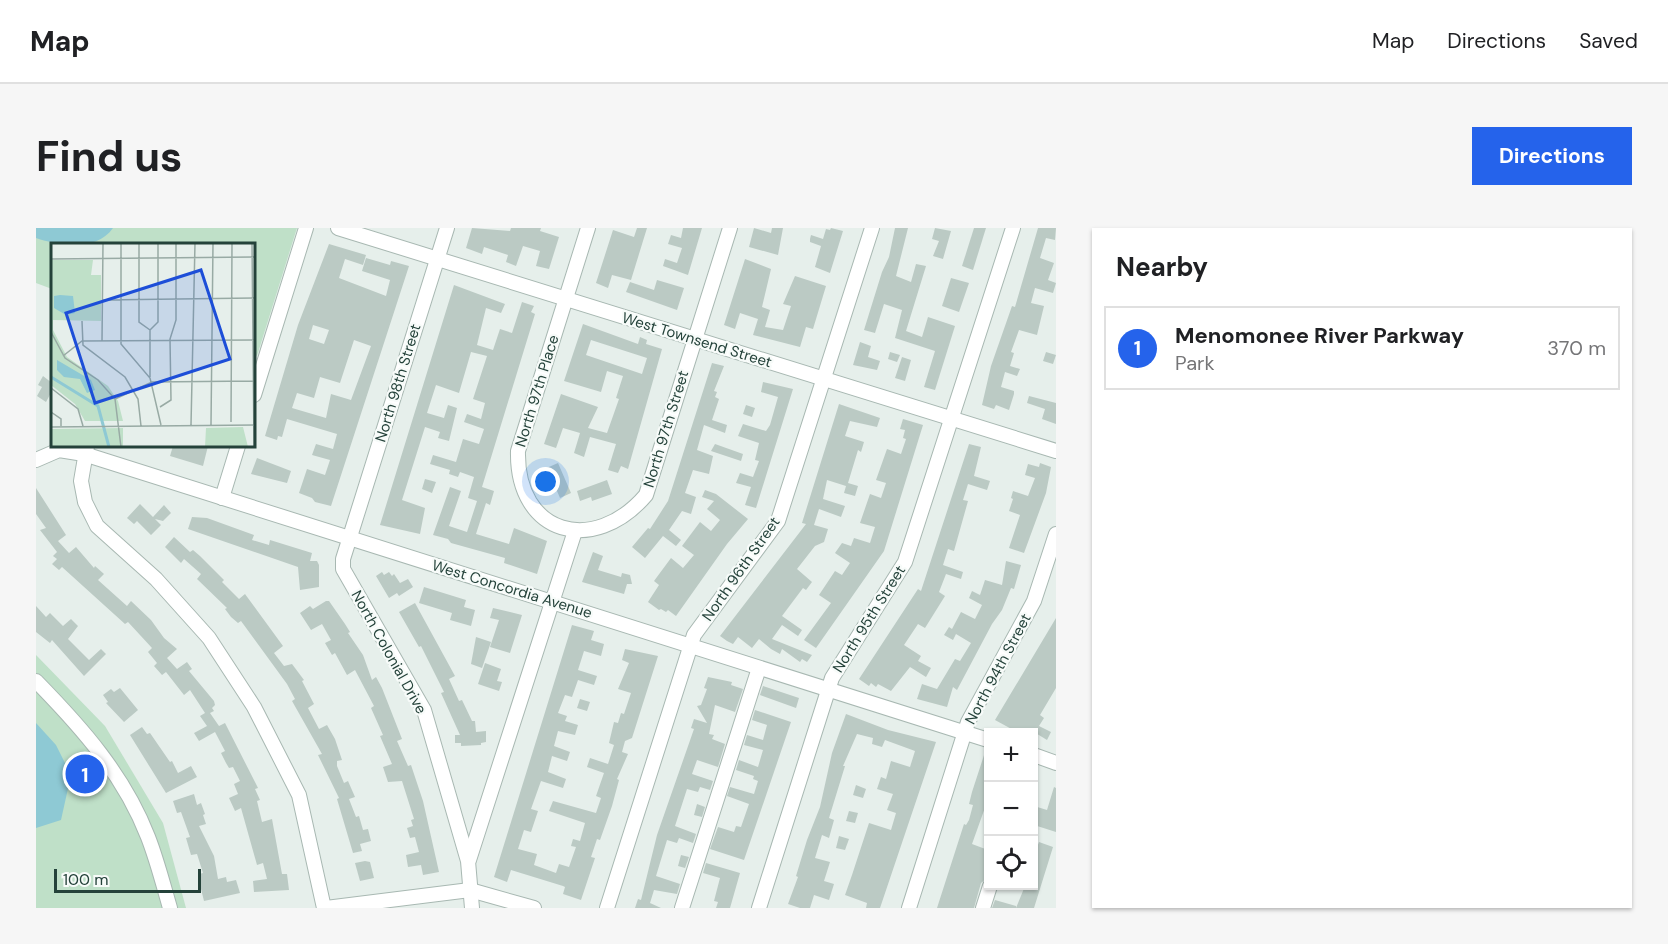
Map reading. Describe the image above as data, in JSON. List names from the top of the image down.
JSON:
{
  "streets": {
    "street": [
      "West Townsend Street",
      "North 98th Street",
      "North 97th Place",
      "North 97th Street",
      "North 96th Street",
      "West Concordia Avenue",
      "North 95th Street",
      "North Colonial Drive",
      "North 94th Street"
    ]
  },
  "crossings": [
    ["West Townsend Street", "North 98th Street"],
    ["West Townsend Street", "North 97th Place"],
    ["West Townsend Street", "North 97th Street"],
    ["West Townsend Street", "North 96th Street"],
    ["West Townsend Street", "North 95th Street"],
    ["North 98th Street", "West Concordia Avenue"],
    ["North 98th Street", "North Colonial Drive"],
    ["North 97th Place", "North 97th Street"],
    ["North 96th Street", "West Concordia Avenue"],
    ["West Concordia Avenue", "North 95th Street"],
    ["West Concordia Avenue", "North Colonial Drive"],
    ["West Concordia Avenue", "North 94th Street"]
  ],
  "scale_bar": "100 m",
  "page": {
    "header": "Map",
    "nav": ["Map", "Directions", "Saved"],
    "buttons": "Directions",
    "title": "Find us",
    "heading": "Nearby",
    "list": [
      {
        "mark": "1",
        "name": "Menomonee River Parkway",
        "note": "Park",
        "value": "370 m"
      }
    ],
    "map_buttons": ["+", "−"],
    "pins": "1",
    "scale": "100 m"
  }
}
